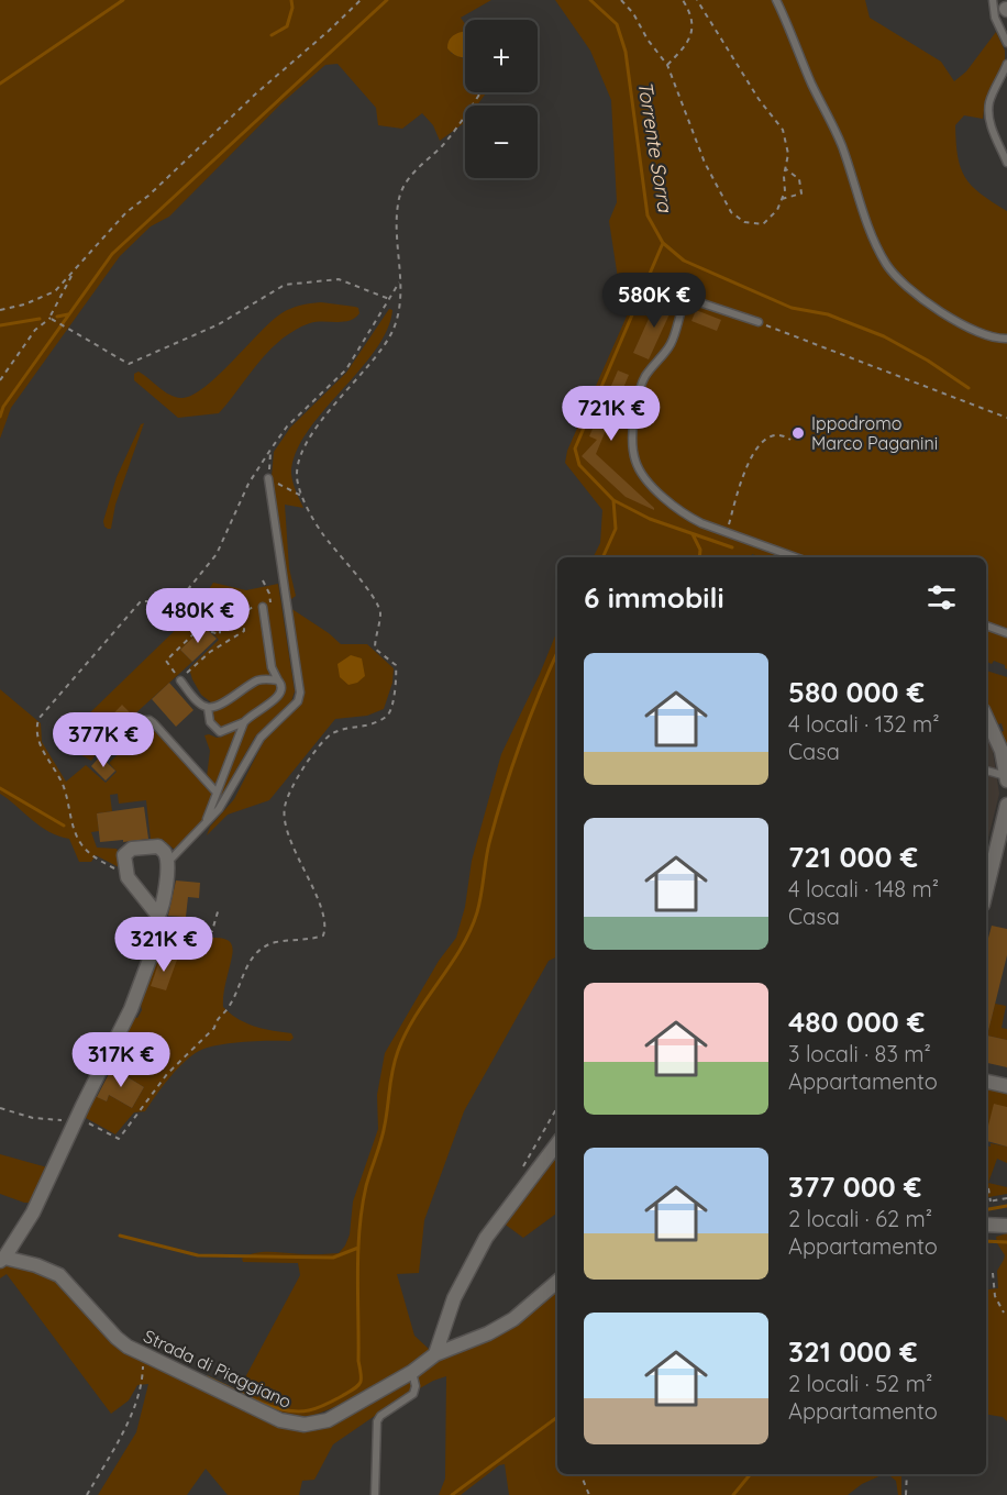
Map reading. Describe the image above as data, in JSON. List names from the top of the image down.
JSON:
{
  "streets": {
    "street": ["Strada di Piaggiano"]
  },
  "water": ["Torrente Sorra"],
  "places": ["Ippodromo Marco Paganini"],
  "page": {
    "map_buttons": ["+", "−"],
    "price": [
      "580K €",
      "721K €",
      "480K €",
      "377K €",
      "321K €",
      "317K €"
    ],
    "heading": "6 immobili",
    "list": [
      {
        "name": "580 000 €",
        "note": "4 locali · 132 m² · Casa"
      },
      {
        "name": "721 000 €",
        "note": "4 locali · 148 m² · Casa"
      },
      {
        "name": "480 000 €",
        "note": "3 locali · 83 m² · Appartamento"
      },
      {
        "name": "377 000 €",
        "note": "2 locali · 62 m² · Appartamento"
      },
      {
        "name": "321 000 €",
        "note": "2 locali · 52 m² · Appartamento"
      }
    ]
  }
}
